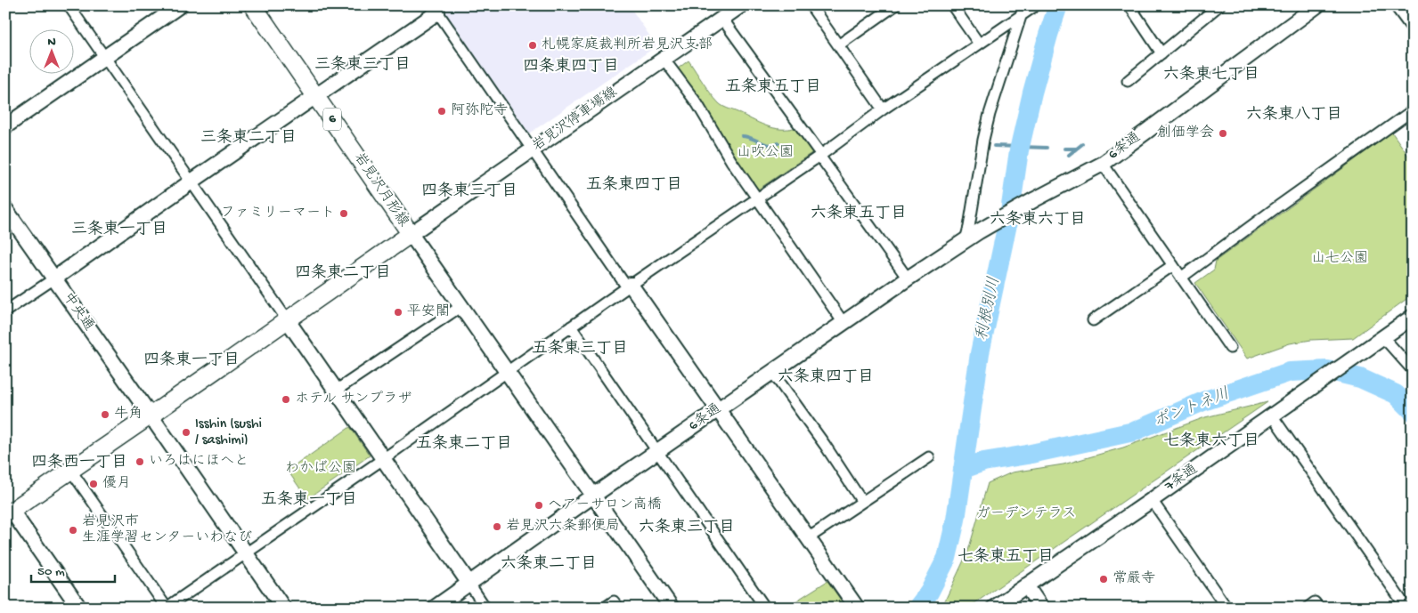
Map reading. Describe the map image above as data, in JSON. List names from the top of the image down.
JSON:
{
  "streets": {
    "main road": ["6", "岩見沢月形線"],
    "street": [
      "岩見沢停車場線",
      "6条通",
      "中央通",
      "7条通"
    ]
  },
  "crossings": [
    ["岩見沢停車場線", "岩見沢月形線"],
    ["岩見沢月形線", "中央通"]
  ],
  "districts": [
    "三条東三丁目",
    "四条東四丁目",
    "六条東七丁目",
    "五条東五丁目",
    "六条東八丁目",
    "三条東二丁目",
    "五条東四丁目",
    "四条東三丁目",
    "六条東五丁目",
    "六条東六丁目",
    "三条東一丁目",
    "四条東二丁目",
    "五条東三丁目",
    "四条東一丁目",
    "六条東四丁目",
    "七条東六丁目",
    "五条東二丁目",
    "四条西一丁目",
    "五条東一丁目",
    "六条東三丁目",
    "七条東五丁目",
    "六条東二丁目"
  ],
  "water": ["利根別川", "ポントネ川"],
  "parks": [
    "山吹公園",
    "山七公園",
    "わかば公園",
    "ガーデンテラス"
  ],
  "places": [
    "札幌家庭裁判所岩見沢支部",
    "阿弥陀寺",
    "創価学会",
    "ファミリーマート",
    "平安閣",
    "ホテル サンプラザ",
    "牛角",
    "Isshin (sushi / sashimi)",
    "いろはにほへと",
    "優月",
    "ヘアーサロン高橋",
    "岩見沢六条郵便局",
    "岩見沢市 生涯学習センターいわなび",
    "常嚴寺"
  ],
  "scale_bar": "50 m",
  "north": "top"
}
